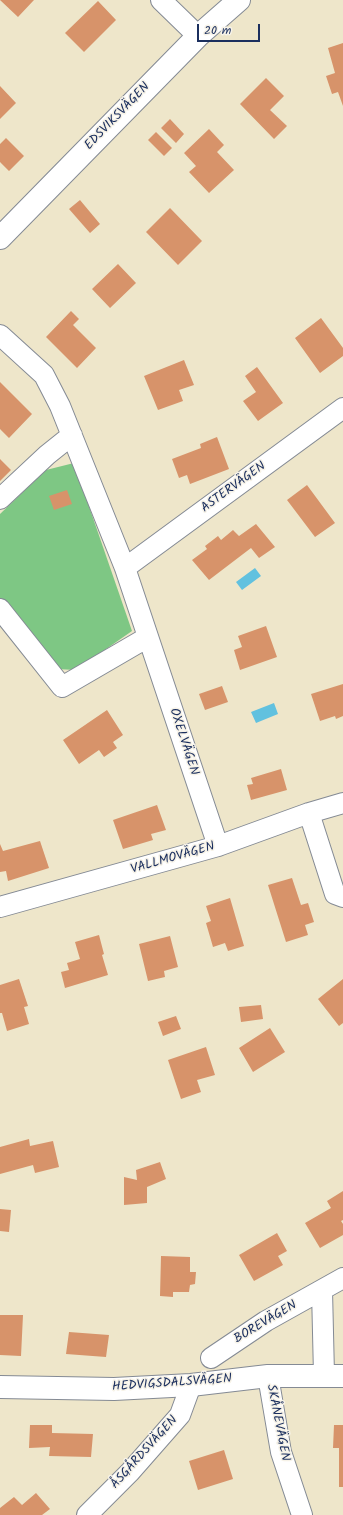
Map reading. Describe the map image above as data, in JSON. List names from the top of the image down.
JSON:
{
  "streets": {
    "street": [
      "EDSVIKSVÄGEN",
      "ASTERVÄGEN",
      "OXELVÄGEN",
      "VALLMOVÄGEN",
      "BOREVÄGEN",
      "HEDVIGSDALSVÄGEN",
      "SKÅNEVÄGEN",
      "ÅSGÅRDSVÄGEN"
    ]
  },
  "crossings": [
    ["ASTERVÄGEN", "OXELVÄGEN"],
    ["OXELVÄGEN", "VALLMOVÄGEN"],
    ["HEDVIGSDALSVÄGEN", "SKÅNEVÄGEN"],
    ["HEDVIGSDALSVÄGEN", "ÅSGÅRDSVÄGEN"]
  ],
  "scale_bar": "20 m"
}
